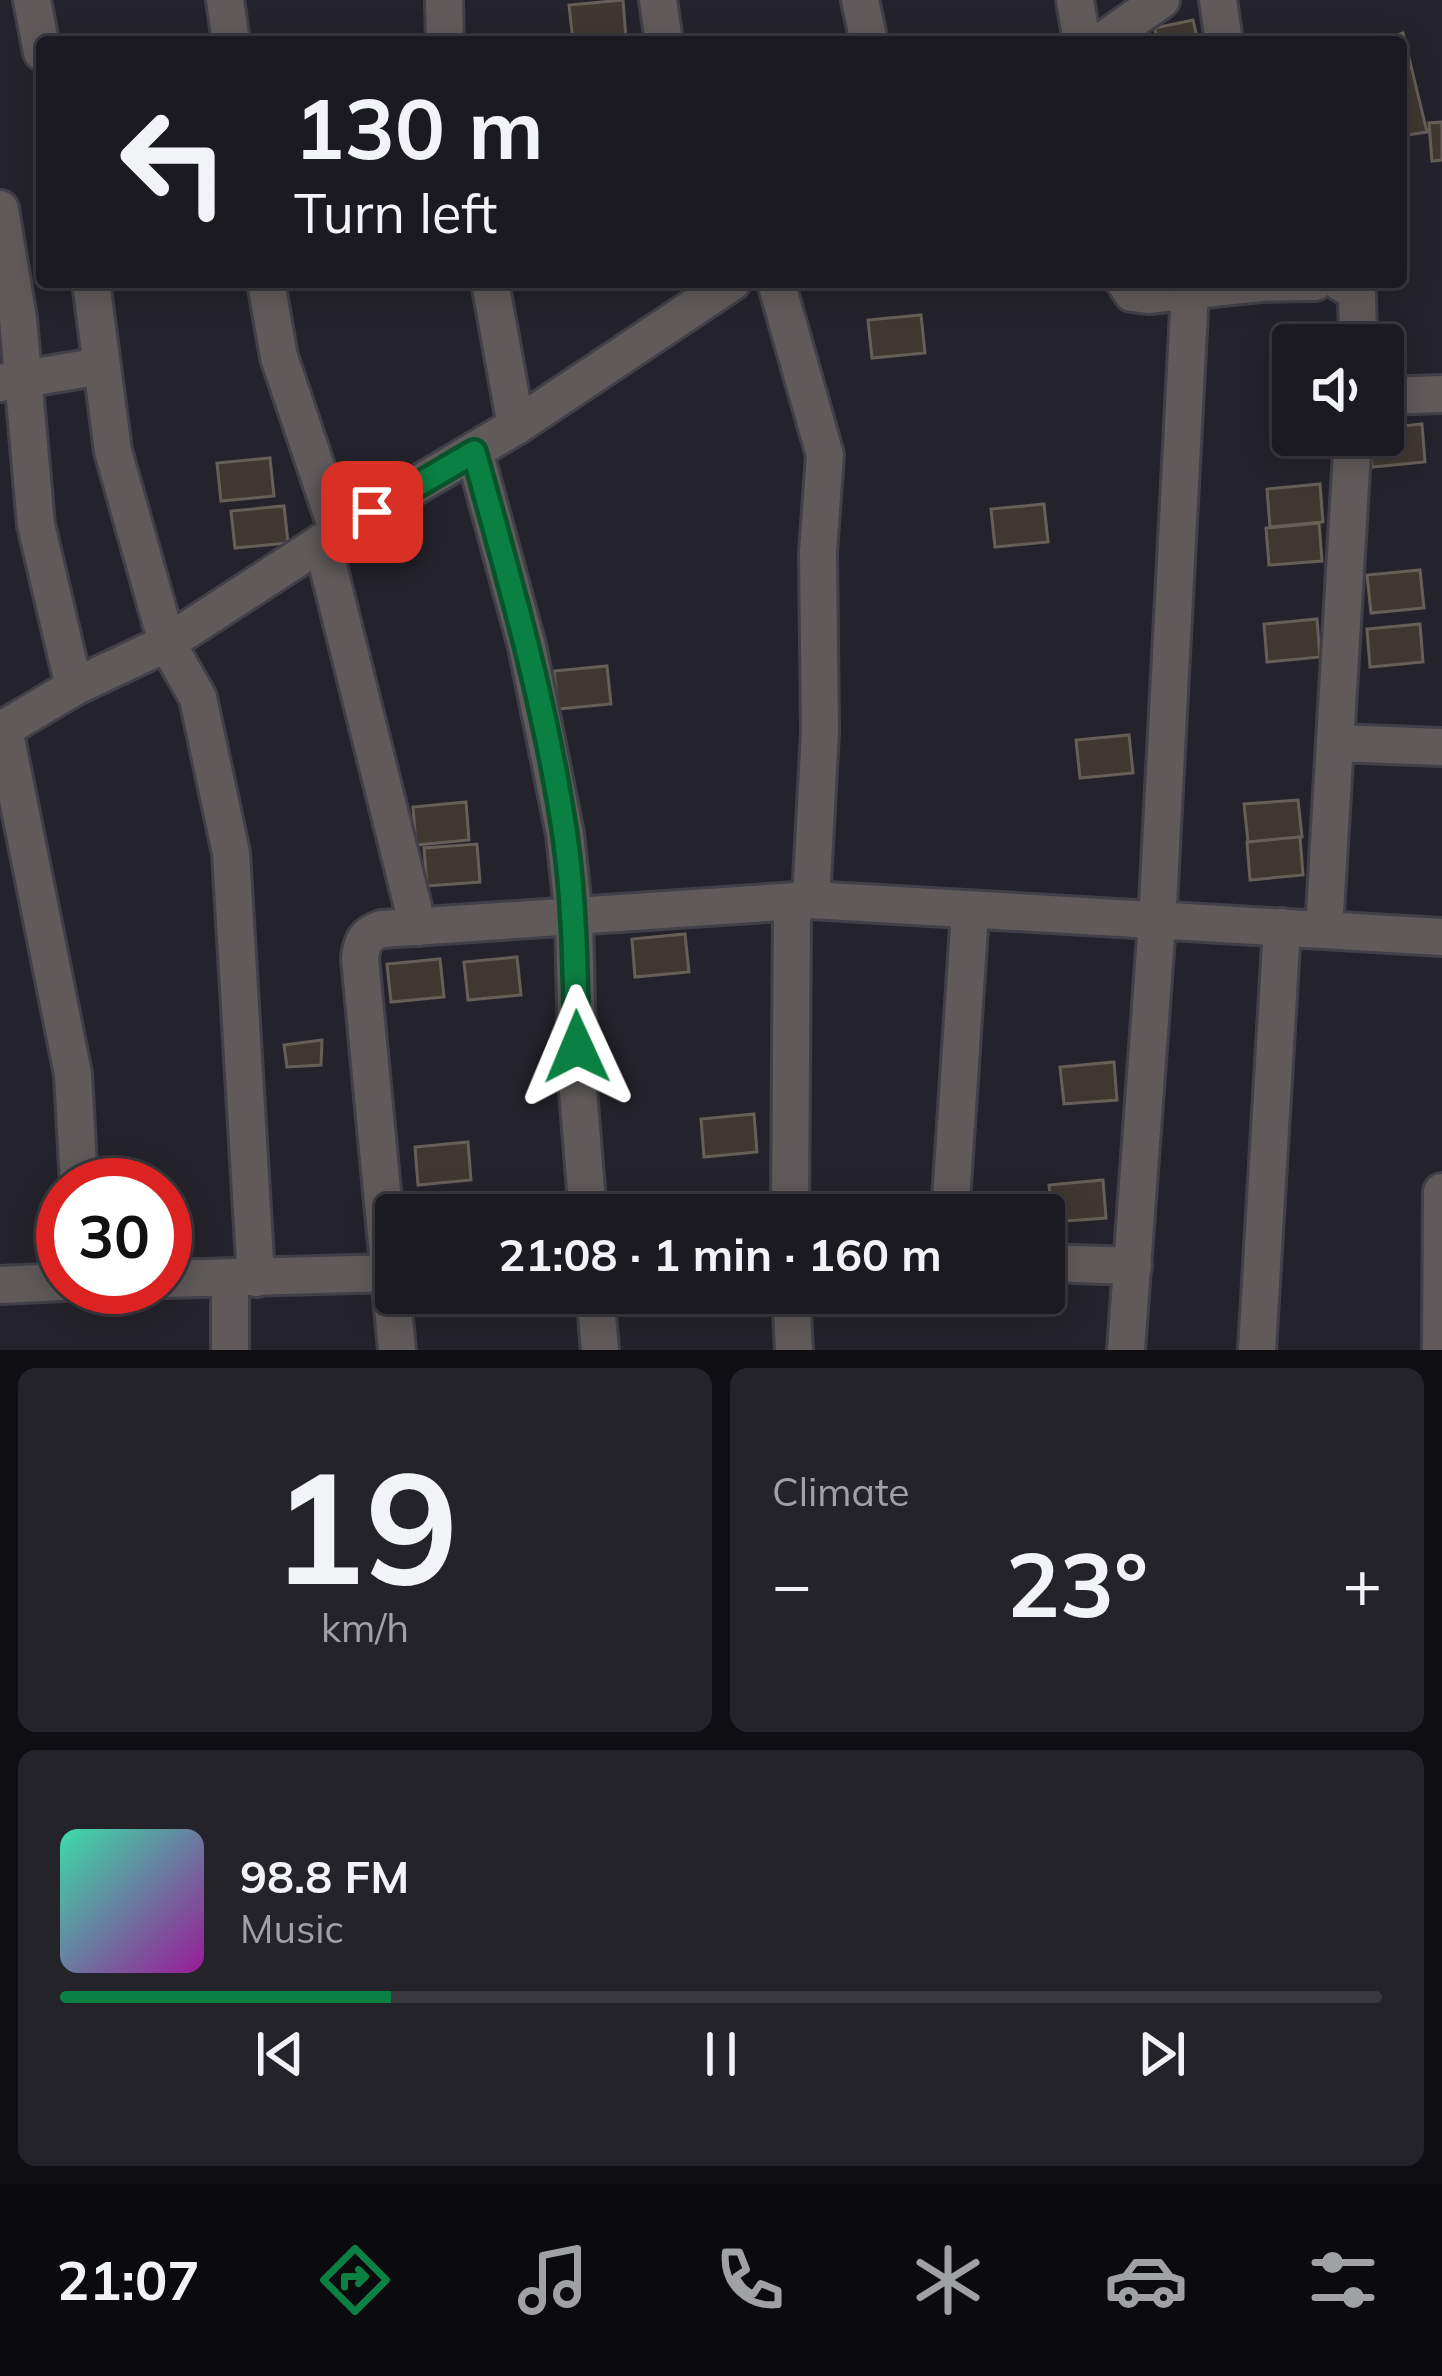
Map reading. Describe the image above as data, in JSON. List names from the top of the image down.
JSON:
{
  "page": {
    "turn": ["130 m", "Turn left"],
    "limit": "30",
    "trip": "21:08 · 1 min · 160 m",
    "tile": [
      ["19", "km/h"],
      "Climate"
    ],
    "heat": ["−", "23°", "+"],
    "song": ["98.8 FM", "Music"],
    "tabs": "21:07"
  }
}
